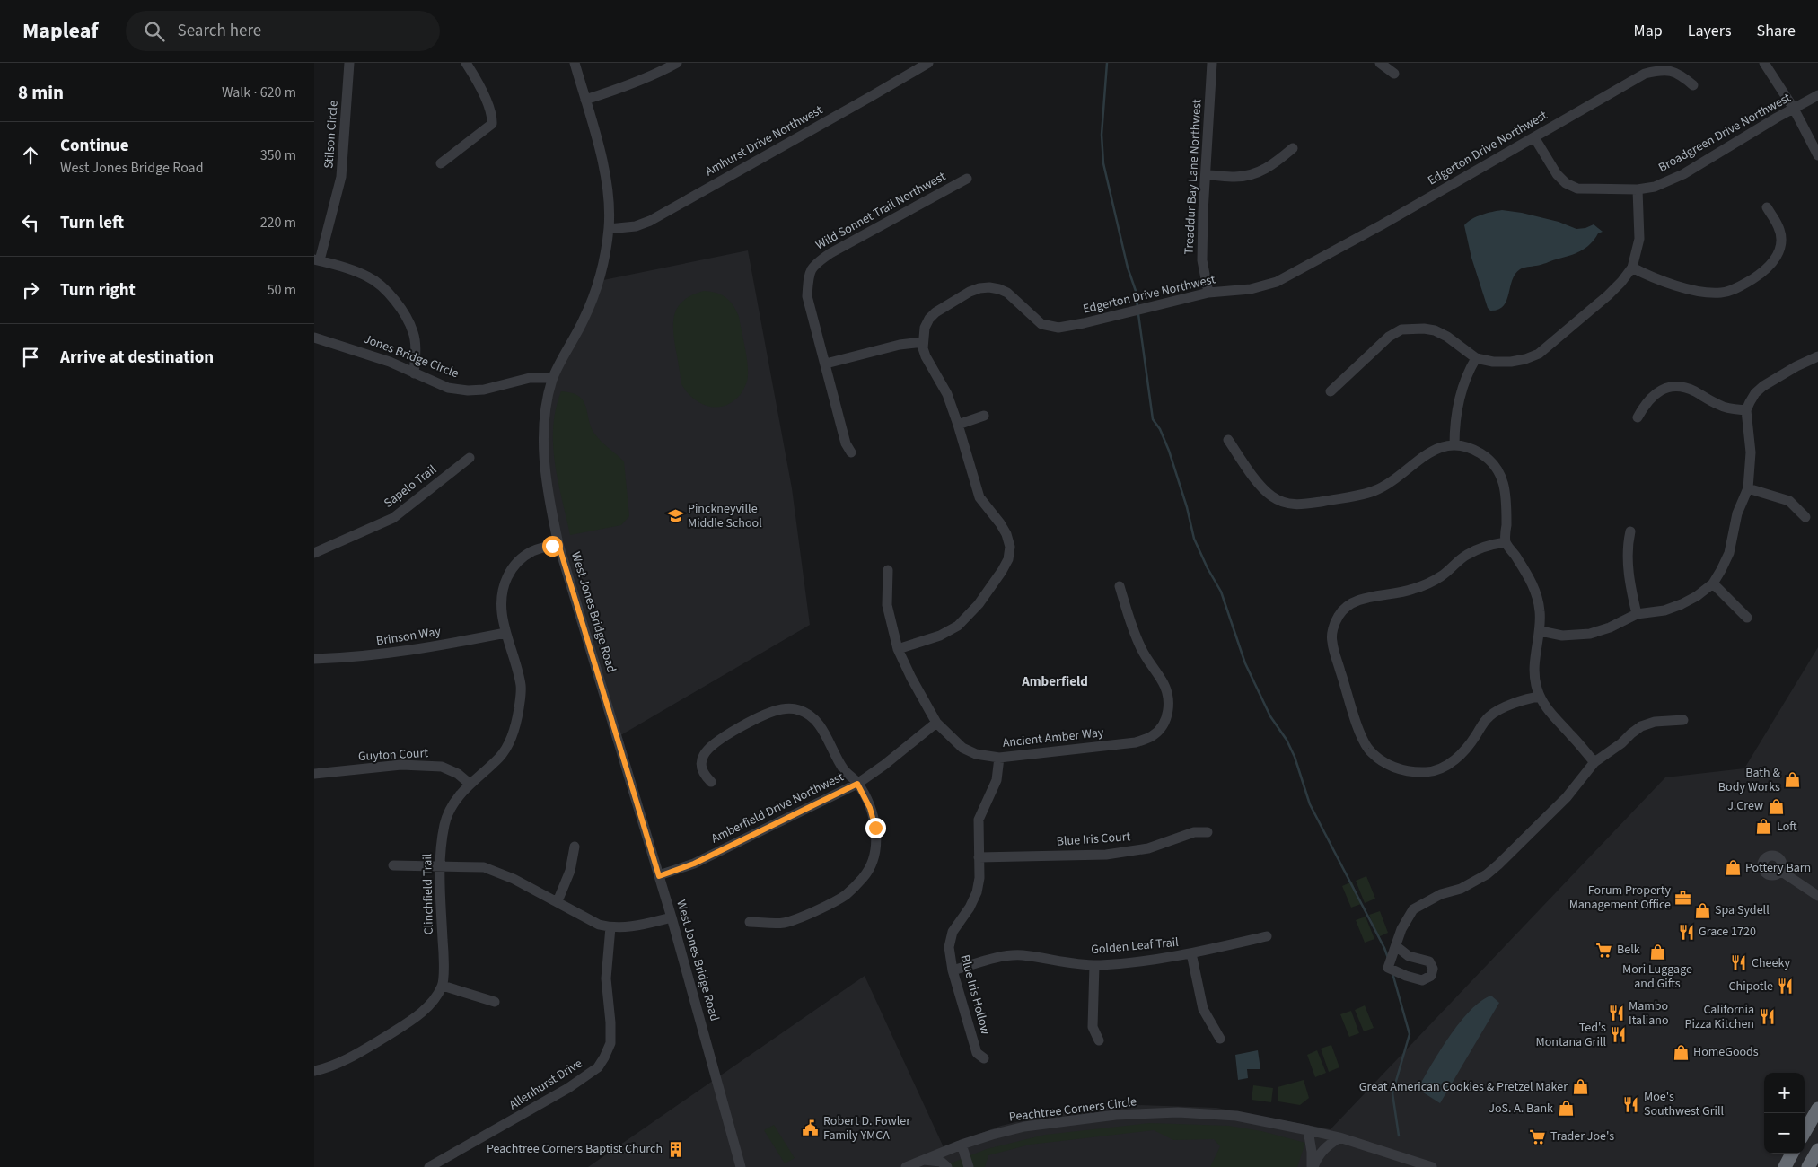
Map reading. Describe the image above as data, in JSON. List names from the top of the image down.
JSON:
{
  "streets": {
    "street": [
      "Broadgreen Drive Northwest",
      "Stilson Circle",
      "Amhurst Drive Northwest",
      "Edgerton Drive Northwest",
      "Treaddur Bay Lane Northwest",
      "Wild Sonnet Trail Northwest",
      "Jones Bridge Circle",
      "Sapelo Trail",
      "West Jones Bridge Road",
      "Brinson Way",
      "Ancient Amber Way",
      "Guyton Court",
      "Amberfield Drive Northwest",
      "Blue Iris Court",
      "Clinchfield Trail",
      "Golden Leaf Trail",
      "Blue Iris Hollow",
      "Allenhurst Drive",
      "Peachtree Corners Circle"
    ]
  },
  "crossings": [
    ["Broadgreen Drive Northwest", "Edgerton Drive Northwest"],
    ["Stilson Circle", "Jones Bridge Circle"],
    ["Amhurst Drive Northwest", "West Jones Bridge Road"],
    ["Edgerton Drive Northwest", "Treaddur Bay Lane Northwest"],
    ["Jones Bridge Circle", "West Jones Bridge Road"],
    ["West Jones Bridge Road", "Amberfield Drive Northwest"],
    ["West Jones Bridge Road", "Clinchfield Trail"],
    ["Brinson Way", "Clinchfield Trail"],
    ["Ancient Amber Way", "Amberfield Drive Northwest"],
    ["Ancient Amber Way", "Blue Iris Hollow"],
    ["Guyton Court", "Clinchfield Trail"],
    ["Blue Iris Court", "Blue Iris Hollow"],
    ["Golden Leaf Trail", "Blue Iris Hollow"]
  ],
  "districts": ["Amberfield"],
  "places": {
    "school or university": ["Pinckneyville Middle School"],
    "shop": [
      "Bath & Body Works",
      "J.Crew",
      "Loft",
      "Pottery Barn",
      "Spa Sydell",
      "Mori Luggage and Gifts",
      "HomeGoods",
      "Great American Cookies & Pretzel Maker",
      "JoS. A. Bank"
    ],
    "office": ["Forum Property Management Office"],
    "restaurant": [
      "Grace 1720",
      "Cheeky",
      "Chipotle",
      "Mambo Italiano",
      "California Pizza Kitchen",
      "Ted's Montana Grill",
      "Moe's Southwest Grill"
    ],
    "supermarket": ["Belk", "Trader Joe's"],
    "public building": ["Robert D. Fowler Family YMCA"],
    "building": ["Peachtree Corners Baptist Church"]
  },
  "page": {
    "header": "Mapleaf",
    "search": "Search here",
    "nav": ["Map", "Layers", "Share"],
    "heading": ["8 min", "Walk · 620 m"],
    "list": [
      ["Continue", "West Jones Bridge Road", "350 m"],
      ["Turn left", "220 m"],
      ["Turn right", "50 m"],
      "Arrive at destination"
    ],
    "map_buttons": ["+", "−"]
  }
}
